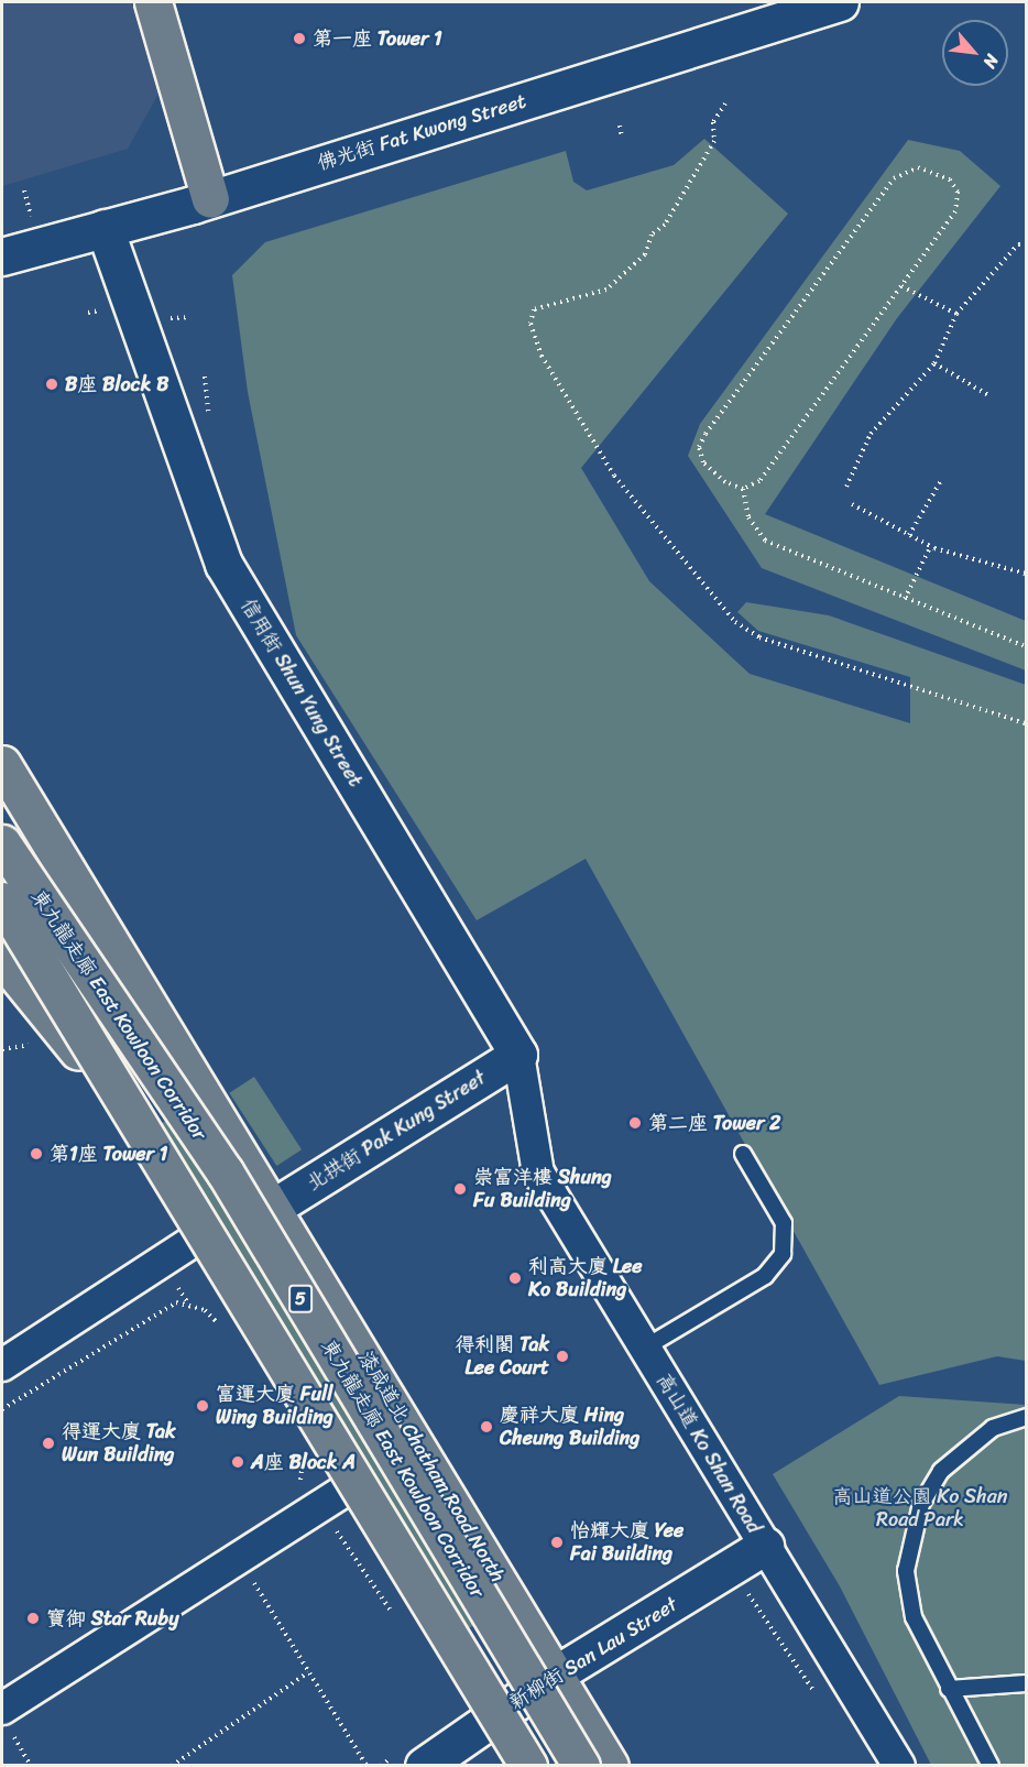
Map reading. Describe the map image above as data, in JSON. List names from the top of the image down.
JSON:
{
  "streets": {
    "main road": ["東九龍走廊 East Kowloon Corridor", "5", "漆咸道北 Chatham Road North"],
    "street": [
      "佛光街 Fat Kwong Street",
      "信用街 Shun Yung Street",
      "北拱街 Pak Kung Street",
      "高山道 Ko Shan Road",
      "新柳街 San Lau Street"
    ]
  },
  "crossings": [
    ["佛光街 Fat Kwong Street", "信用街 Shun Yung Street"],
    ["信用街 Shun Yung Street", "北拱街 Pak Kung Street"],
    ["信用街 Shun Yung Street", "高山道 Ko Shan Road"],
    ["北拱街 Pak Kung Street", "漆咸道北 Chatham Road North"],
    ["高山道 Ko Shan Road", "新柳街 San Lau Street"],
    ["漆咸道北 Chatham Road North", "新柳街 San Lau Street"]
  ],
  "parks": ["高山道公園 Ko Shan Road Park"],
  "places": [
    "第一座 Tower 1",
    "B座 Block B",
    "第二座 Tower 2",
    "第1座 Tower 1",
    "崇富洋樓 Shung Fu Building",
    "利高大廈 Lee Ko Building",
    "得利閣 Tak Lee Court",
    "富運大廈 Full Wing Building",
    "慶祥大廈 Hing Cheung Building",
    "得運大廈 Tak Wun Building",
    "A座 Block A",
    "怡輝大廈 Yee Fai Building",
    "寶御 Star Ruby"
  ],
  "north": "bottom right"
}
